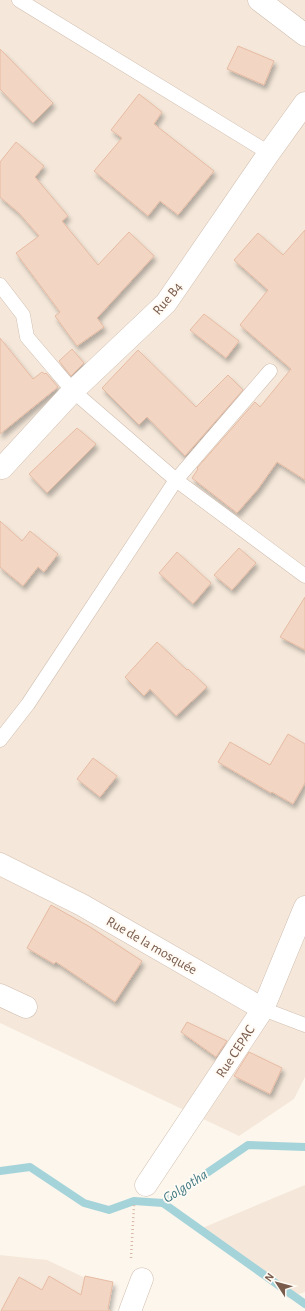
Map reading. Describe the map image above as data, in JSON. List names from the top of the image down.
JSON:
{
  "streets": {
    "street": ["Rue B4", "Rue de la mosquée", "Rue CEPAC"]
  },
  "crossings": [
    ["Rue de la mosquée", "Rue CEPAC"]
  ],
  "water": ["Golgotha"],
  "north": "top left"
}
